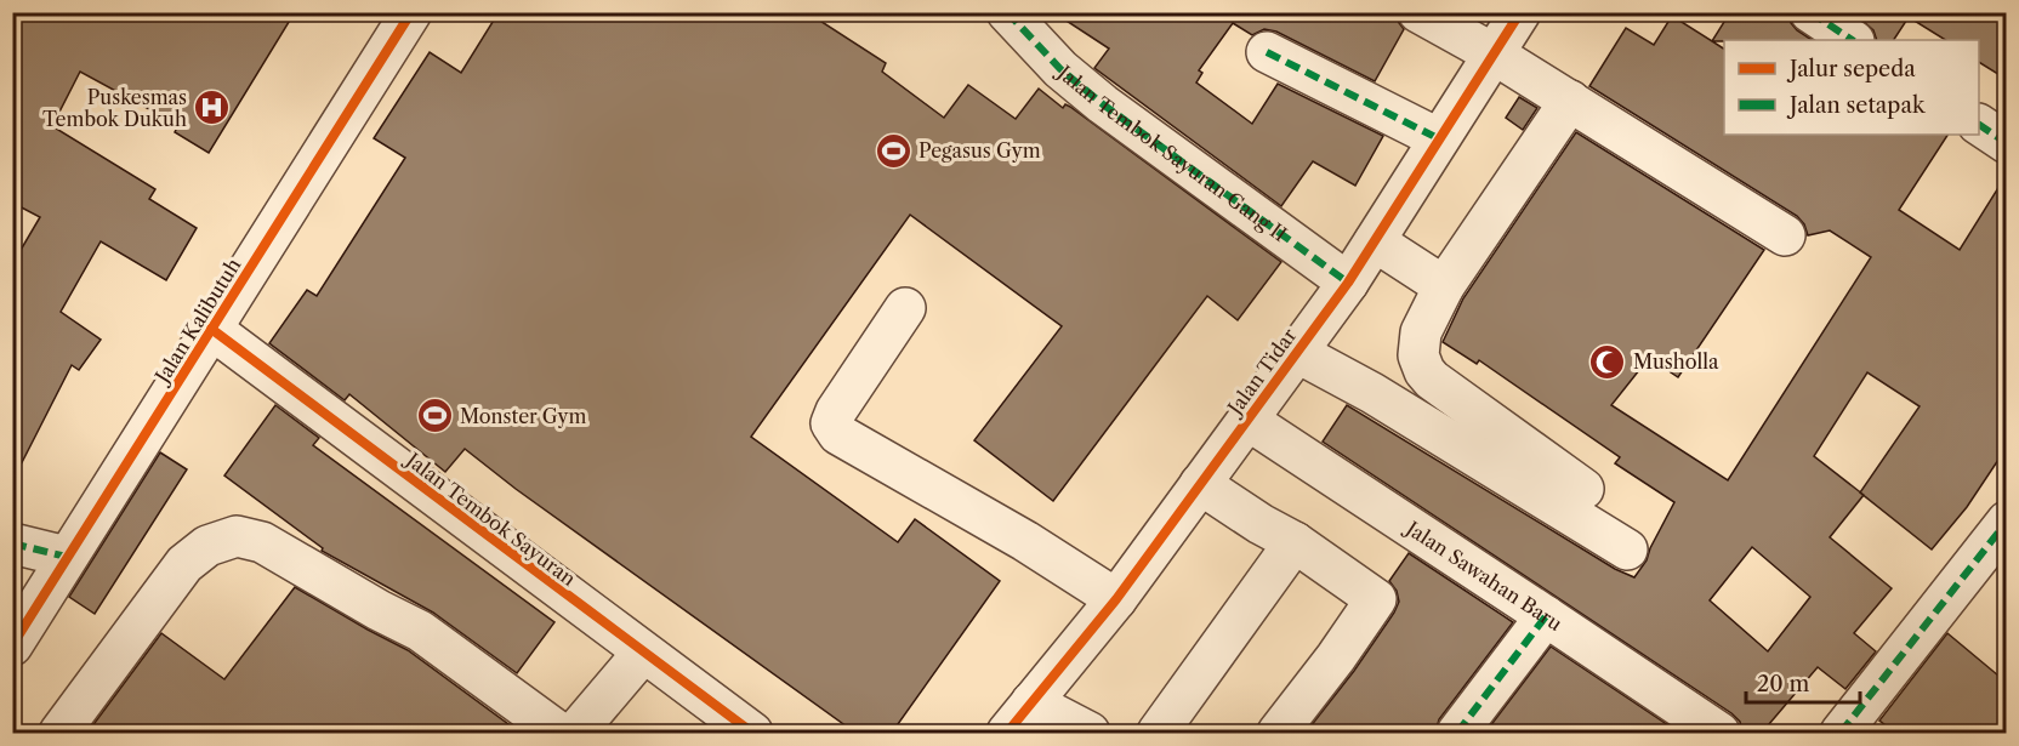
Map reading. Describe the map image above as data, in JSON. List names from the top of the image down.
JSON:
{
  "streets": {
    "street": [
      "Jalan Tembok Sayuran Gang II",
      "Jalan Kalibutuh",
      "Jalan Tidar",
      "Jalan Tembok Sayuran",
      "Jalan Sawahan Baru"
    ]
  },
  "crossings": [
    ["Jalan Tembok Sayuran Gang II", "Jalan Tidar"],
    ["Jalan Kalibutuh", "Jalan Tembok Sayuran"],
    ["Jalan Tidar", "Jalan Sawahan Baru"]
  ],
  "places": {
    "hospital": ["Puskesmas Tembok Dukuh"],
    "sports": ["Pegasus Gym", "Monster Gym"],
    "mosque": ["Musholla"]
  },
  "legend": ["Jalur sepeda", "Jalan setapak"],
  "scale_bar": "20 m"
}
